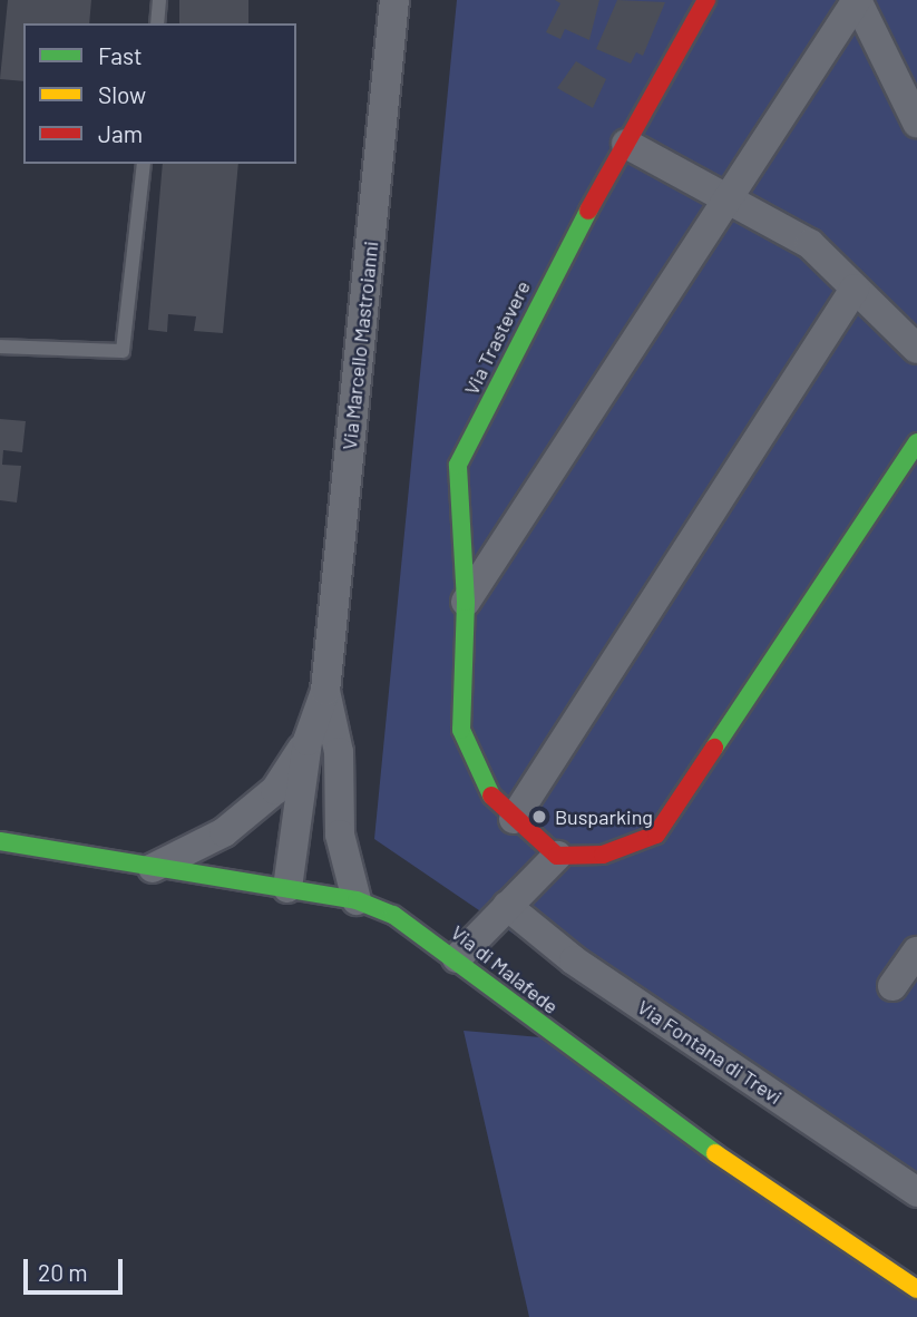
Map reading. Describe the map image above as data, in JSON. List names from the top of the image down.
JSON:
{
  "streets": {
    "street": [
      "Via Trastevere",
      "Via Marcello Mastroianni",
      "Via di Malafede",
      "Via Fontana di Trevi"
    ]
  },
  "places": ["Busparking"],
  "legend": ["Fast", "Slow", "Jam"],
  "scale_bar": "20 m"
}
